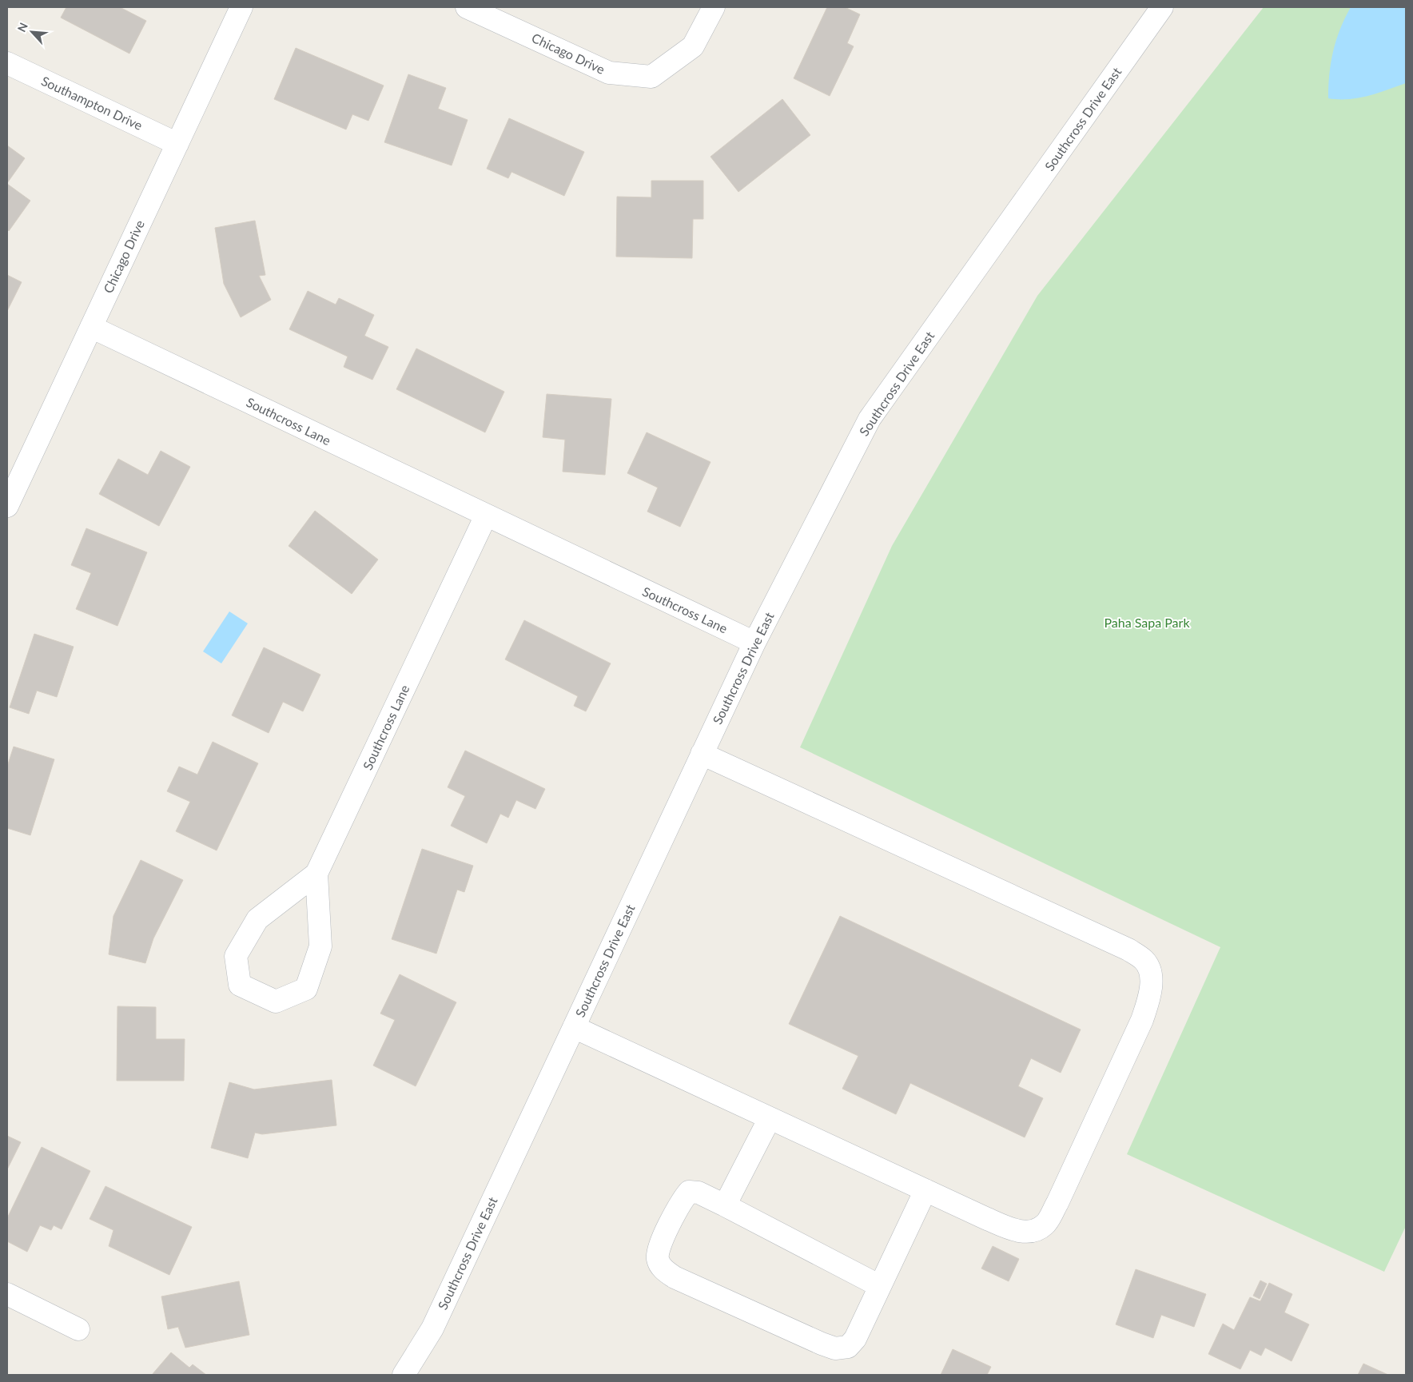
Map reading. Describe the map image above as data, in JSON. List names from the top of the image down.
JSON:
{
  "streets": {
    "street": [
      "Chicago Drive",
      "Southampton Drive",
      "Southcross Drive East",
      "Southcross Lane"
    ]
  },
  "crossings": [
    ["Chicago Drive", "Southampton Drive"],
    ["Chicago Drive", "Southcross Lane"],
    ["Southcross Drive East", "Southcross Lane"]
  ],
  "parks": ["Paha Sapa Park"],
  "north": "top left"
}
